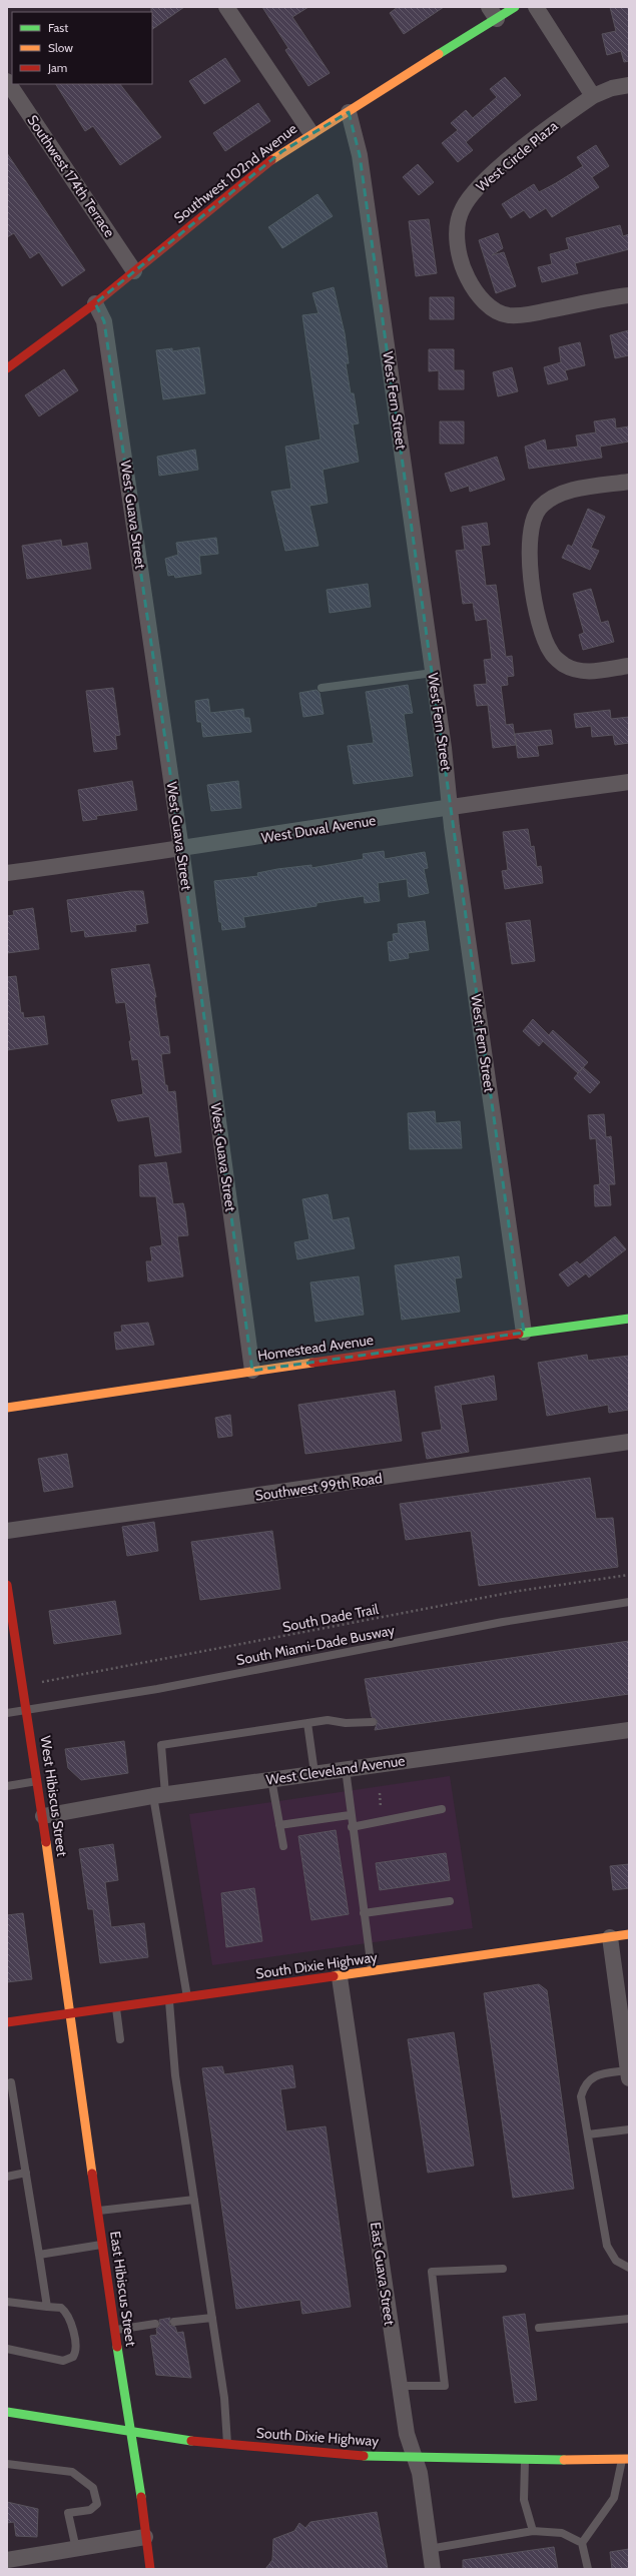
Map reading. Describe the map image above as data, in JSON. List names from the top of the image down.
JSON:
{
  "streets": {
    "main road": [
      "Southwest 102nd Avenue",
      "Homestead Avenue",
      "West Hibiscus Street",
      "South Dixie Highway",
      "East Hibiscus Street"
    ],
    "street": [
      "West Circle Plaza",
      "Southwest 174th Terrace",
      "West Fern Street",
      "West Guava Street",
      "West Duval Avenue",
      "Southwest 99th Road",
      "West Cleveland Avenue",
      "East Guava Street"
    ],
    "lane": ["South Miami-Dade Busway"],
    "path": ["South Dade Trail"]
  },
  "crossings": [
    ["Southwest 102nd Avenue", "Southwest 174th Terrace"],
    ["Southwest 102nd Avenue", "West Fern Street"],
    ["Southwest 102nd Avenue", "West Guava Street"],
    ["West Fern Street", "West Duval Avenue"],
    ["West Fern Street", "Homestead Avenue"],
    ["West Guava Street", "West Duval Avenue"],
    ["West Guava Street", "Homestead Avenue"],
    ["South Miami-Dade Busway", "West Hibiscus Street"],
    ["West Cleveland Avenue", "West Hibiscus Street"],
    ["West Hibiscus Street", "South Dixie Highway"],
    ["West Hibiscus Street", "East Hibiscus Street"],
    ["South Dixie Highway", "East Guava Street"],
    ["South Dixie Highway", "East Hibiscus Street"]
  ],
  "legend": ["Fast", "Slow", "Jam"]
}
